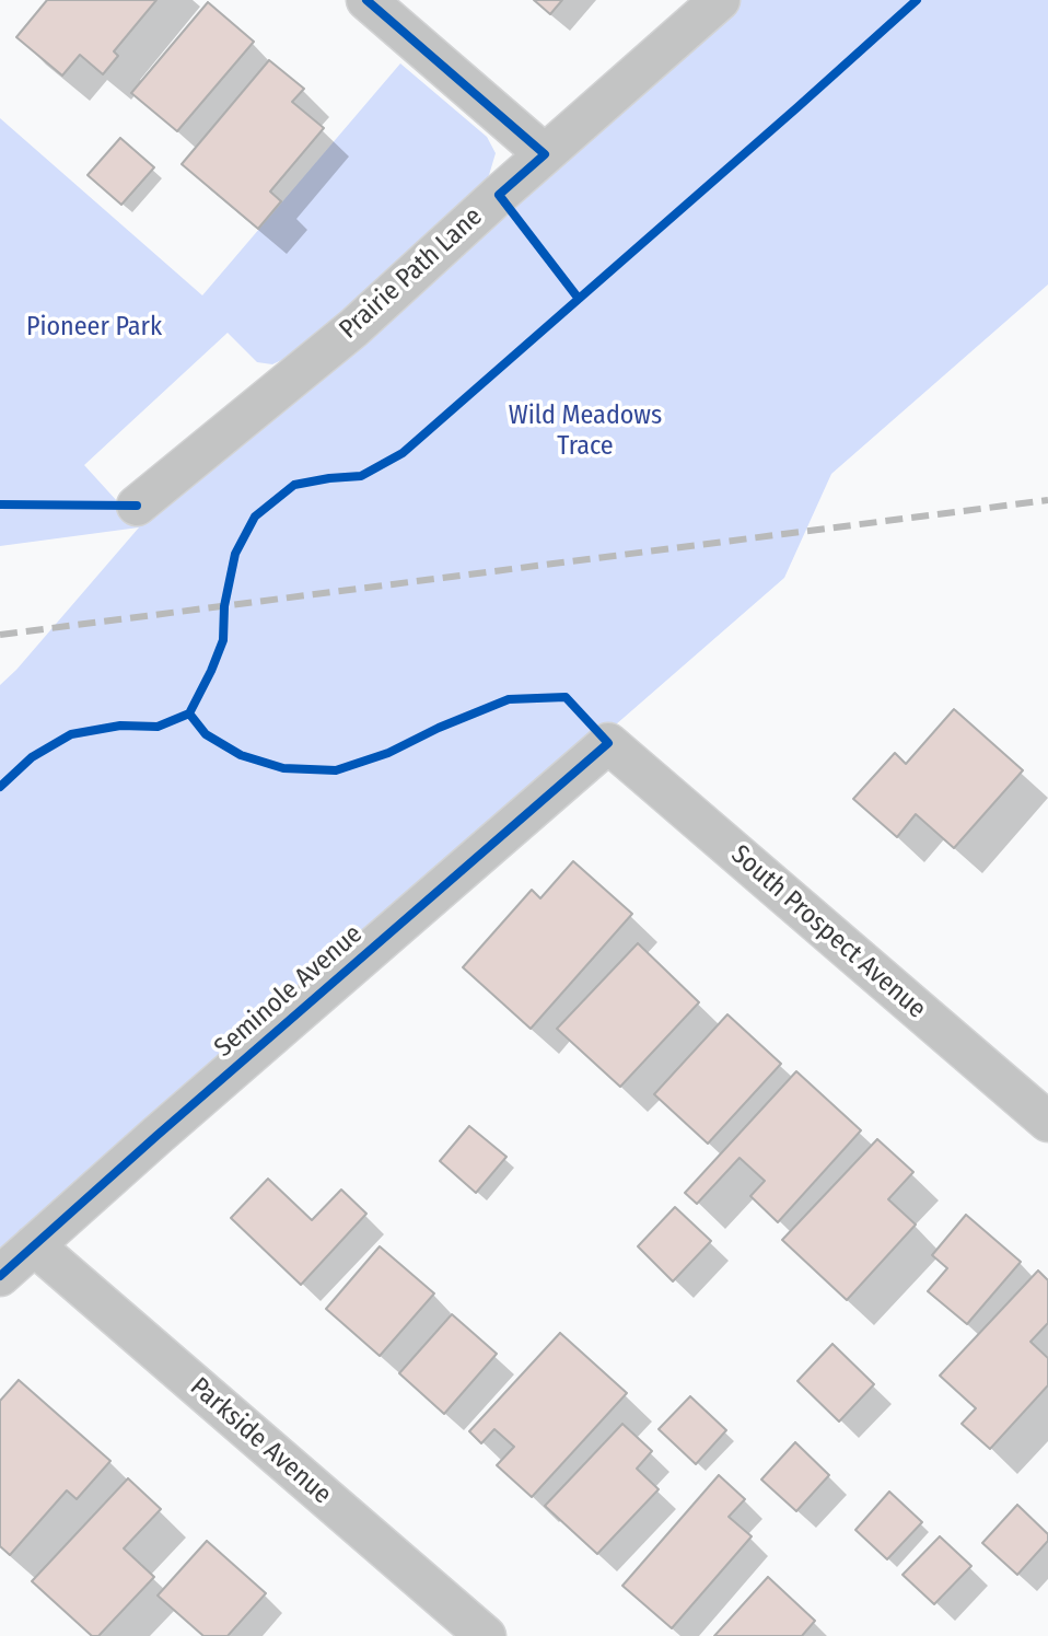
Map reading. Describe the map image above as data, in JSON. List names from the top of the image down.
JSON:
{
  "streets": {
    "street": [
      "Prairie Path Lane",
      "South Prospect Avenue",
      "Seminole Avenue",
      "Parkside Avenue"
    ]
  },
  "crossings": [
    ["South Prospect Avenue", "Seminole Avenue"],
    ["Seminole Avenue", "Parkside Avenue"]
  ],
  "parks": ["Pioneer Park", "Wild Meadows Trace"]
}
